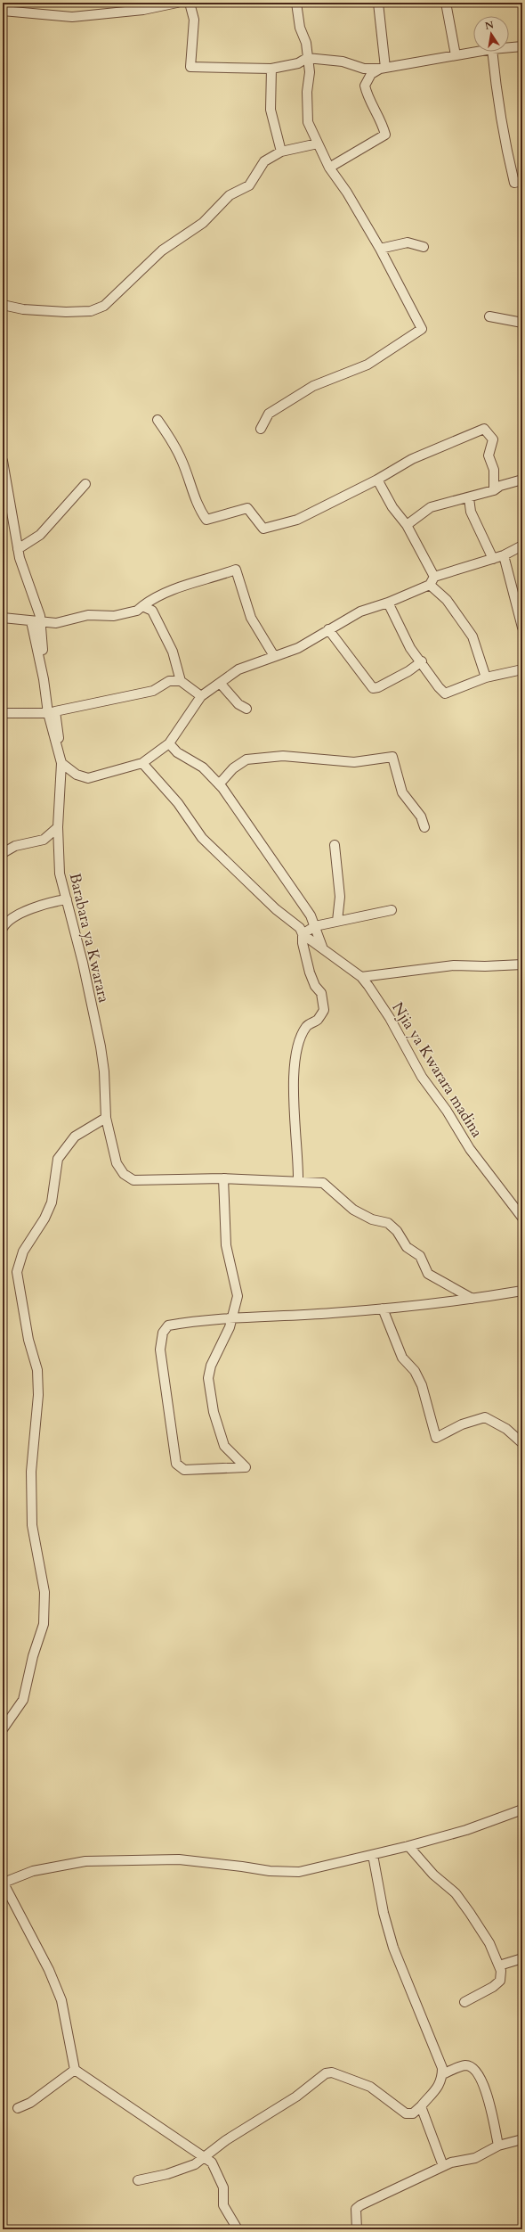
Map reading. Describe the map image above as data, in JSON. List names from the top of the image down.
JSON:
{
  "streets": {
    "street": ["Barabara ya Kwarara", "Njia ya Kwarara madina"]
  },
  "north": "top"
}
